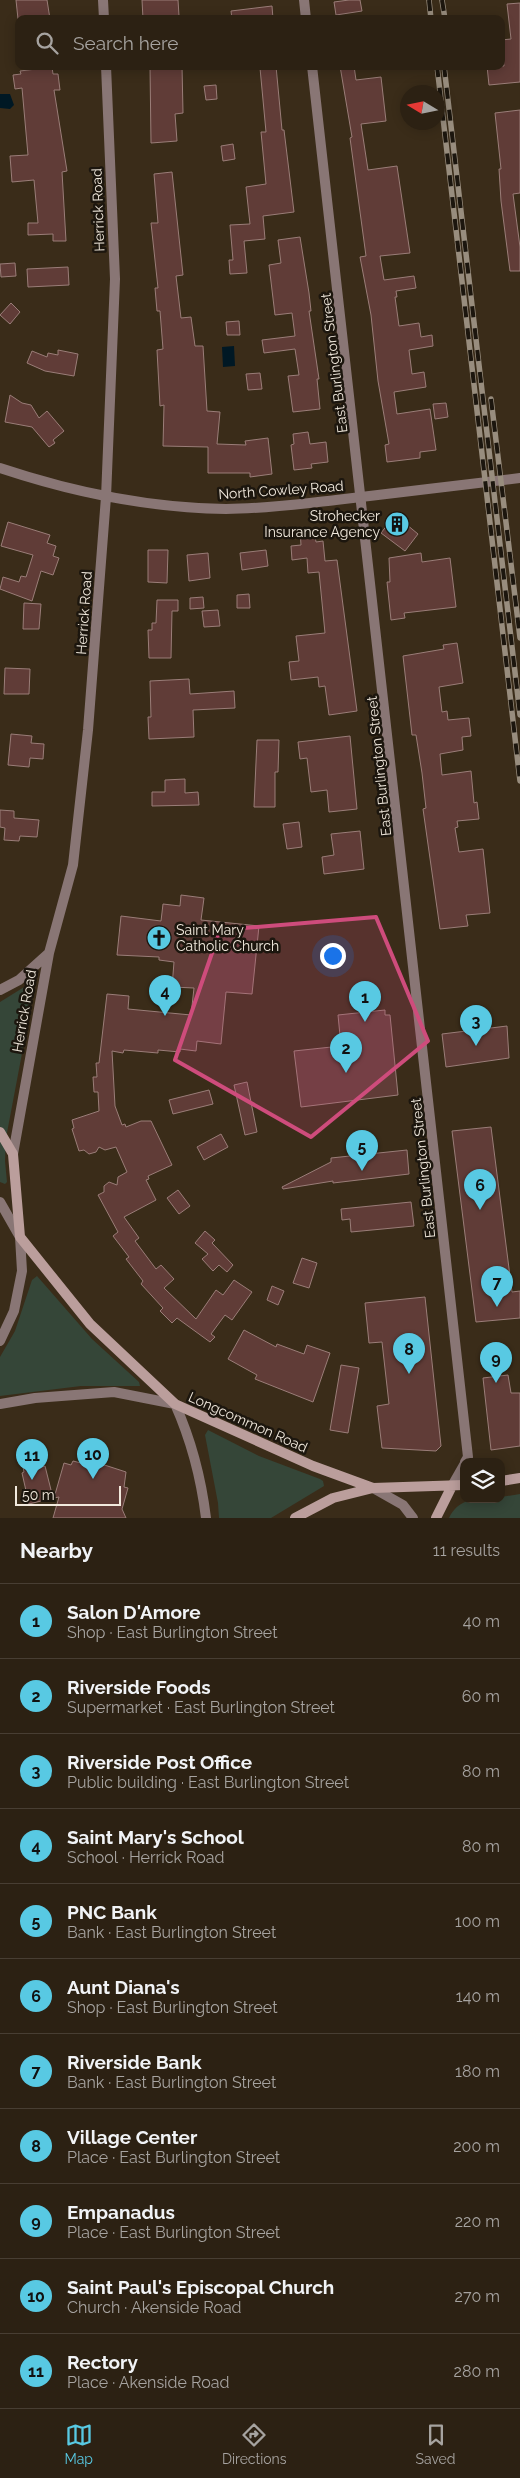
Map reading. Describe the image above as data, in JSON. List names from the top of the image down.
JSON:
{
  "streets": {
    "street": [
      "Herrick Road",
      "East Burlington Street",
      "North Cowley Road",
      "Longcommon Road"
    ]
  },
  "crossings": [
    ["Herrick Road", "North Cowley Road"],
    ["East Burlington Street", "North Cowley Road"],
    ["East Burlington Street", "Longcommon Road"]
  ],
  "places": {
    "building": ["Strohecker Insurance Agency"],
    "church": ["Saint Mary Catholic Church"]
  },
  "scale_bar": "50 m",
  "north": "left",
  "page": {
    "search": "Search here",
    "pins": [
      "4",
      "1",
      "3",
      "2",
      "5",
      "6",
      "7",
      "8",
      "9",
      "10",
      "11"
    ],
    "scale": "50 m",
    "heading": ["Nearby", "11 results"],
    "list": [
      {
        "mark": "1",
        "name": "Salon D'Amore",
        "note": "Shop · East Burlington Street",
        "value": "40 m"
      },
      {
        "mark": "2",
        "name": "Riverside Foods",
        "note": "Supermarket · East Burlington Street",
        "value": "60 m"
      },
      {
        "mark": "3",
        "name": "Riverside Post Office",
        "note": "Public building · East Burlington Street",
        "value": "80 m"
      },
      {
        "mark": "4",
        "name": "Saint Mary's School",
        "note": "School · Herrick Road",
        "value": "80 m"
      },
      {
        "mark": "5",
        "name": "PNC Bank",
        "note": "Bank · East Burlington Street",
        "value": "100 m"
      },
      {
        "mark": "6",
        "name": "Aunt Diana's",
        "note": "Shop · East Burlington Street",
        "value": "140 m"
      },
      {
        "mark": "7",
        "name": "Riverside Bank",
        "note": "Bank · East Burlington Street",
        "value": "180 m"
      },
      {
        "mark": "8",
        "name": "Village Center",
        "note": "Place · East Burlington Street",
        "value": "200 m"
      },
      {
        "mark": "9",
        "name": "Empanadus",
        "note": "Place · East Burlington Street",
        "value": "220 m"
      },
      {
        "mark": "10",
        "name": "Saint Paul's Episcopal Church",
        "note": "Church · Akenside Road",
        "value": "270 m"
      },
      {
        "mark": "11",
        "name": "Rectory",
        "note": "Place · Akenside Road",
        "value": "280 m"
      }
    ],
    "nav": ["Map", "Directions", "Saved"]
  }
}
